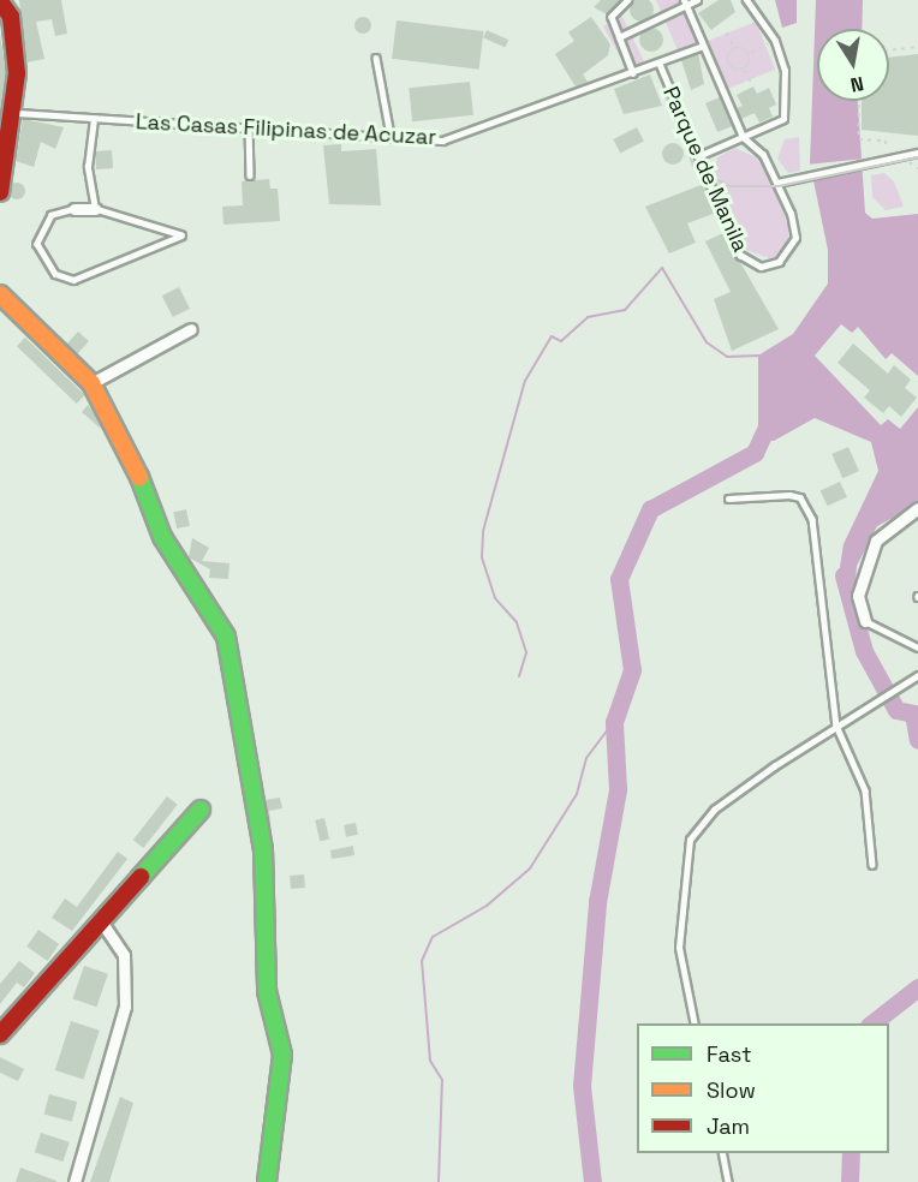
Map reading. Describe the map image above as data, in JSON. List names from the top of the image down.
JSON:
{
  "streets": {
    "lane": ["Las Casas Filipinas de Acuzar", "Parque de Manila"]
  },
  "crossings": [
    ["Las Casas Filipinas de Acuzar", "Parque de Manila"]
  ],
  "legend": ["Fast", "Slow", "Jam"],
  "north": "bottom"
}
